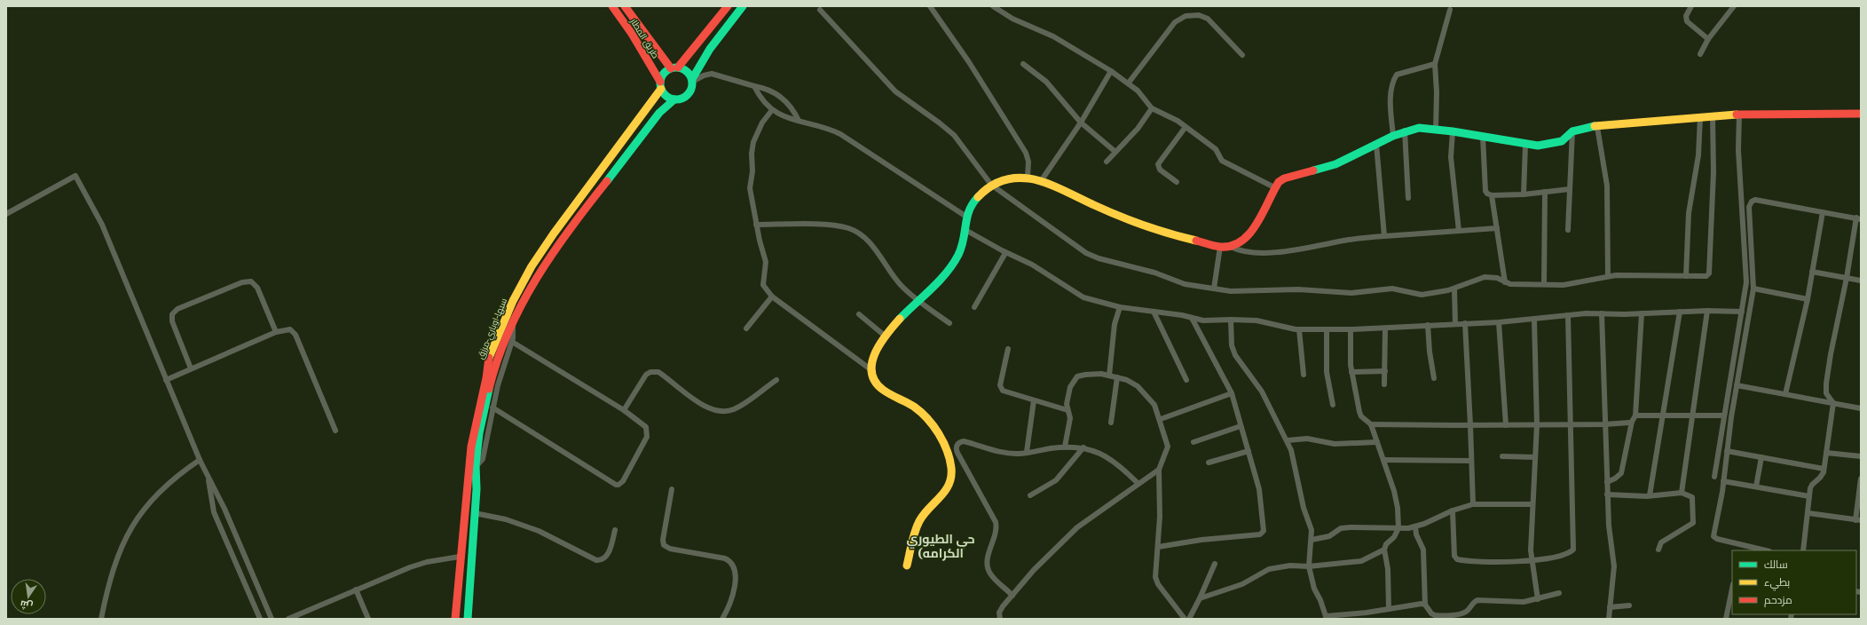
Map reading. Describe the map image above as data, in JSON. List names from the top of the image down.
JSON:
{
  "streets": {
    "main road": ["طريق المطار", "سبها-اوباري-مرزق"]
  },
  "crossings": [
    ["طريق المطار", "سبها-اوباري-مرزق"]
  ],
  "districts": ["حي الطيوري (الكرامه"],
  "legend": ["سالك", "بطيء", "مزدحم"],
  "north": "bottom"
}
